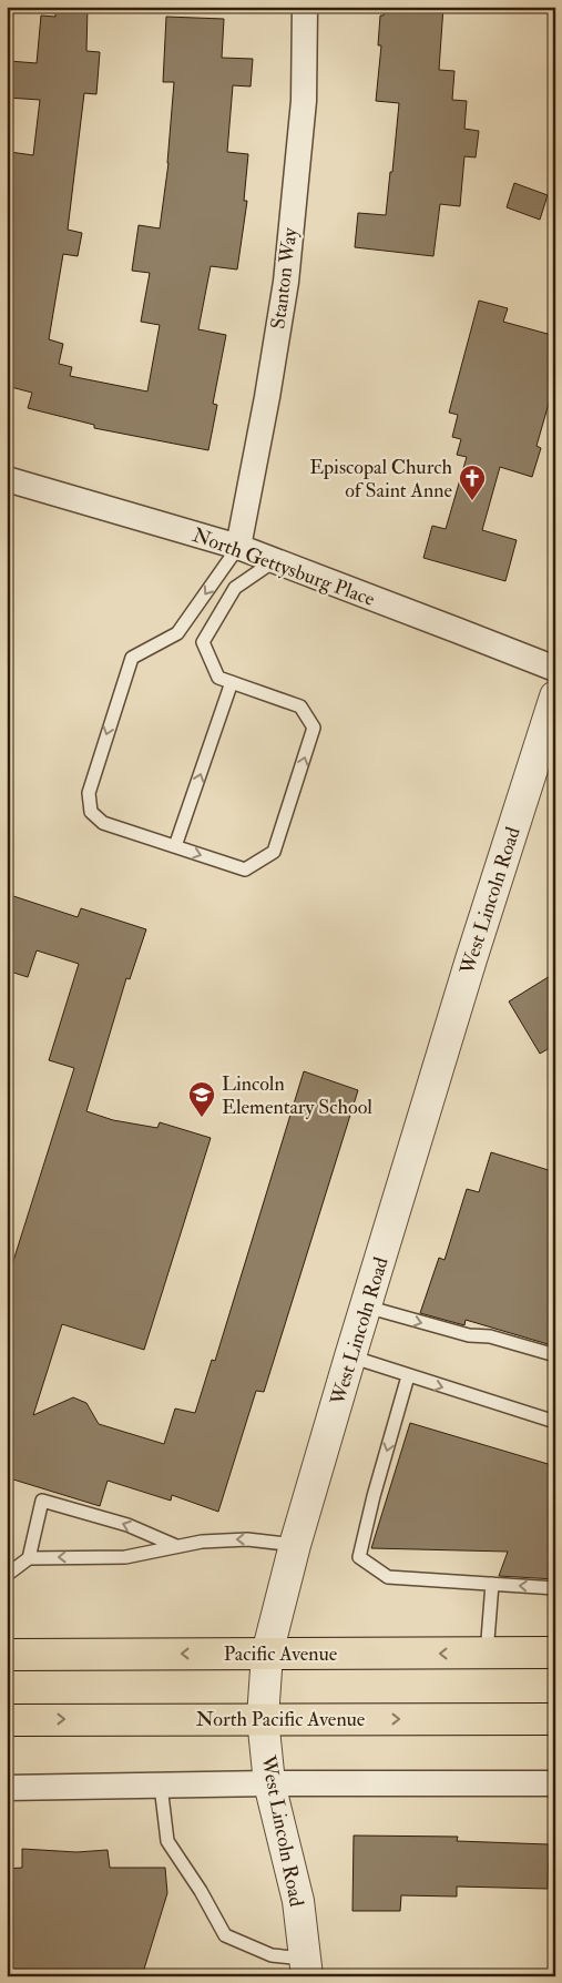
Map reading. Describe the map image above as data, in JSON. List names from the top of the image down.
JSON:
{
  "streets": {
    "main road": ["Pacific Avenue", "North Pacific Avenue"],
    "street": ["Stanton Way", "North Gettysburg Place", "West Lincoln Road"]
  },
  "crossings": [
    ["Stanton Way", "North Gettysburg Place"],
    ["West Lincoln Road", "Pacific Avenue"],
    ["West Lincoln Road", "North Pacific Avenue"]
  ],
  "one_way": ["Pacific Avenue", "North Pacific Avenue"],
  "places": {
    "church": ["Episcopal Church of Saint Anne"],
    "school or university": ["Lincoln Elementary School"]
  }
}
